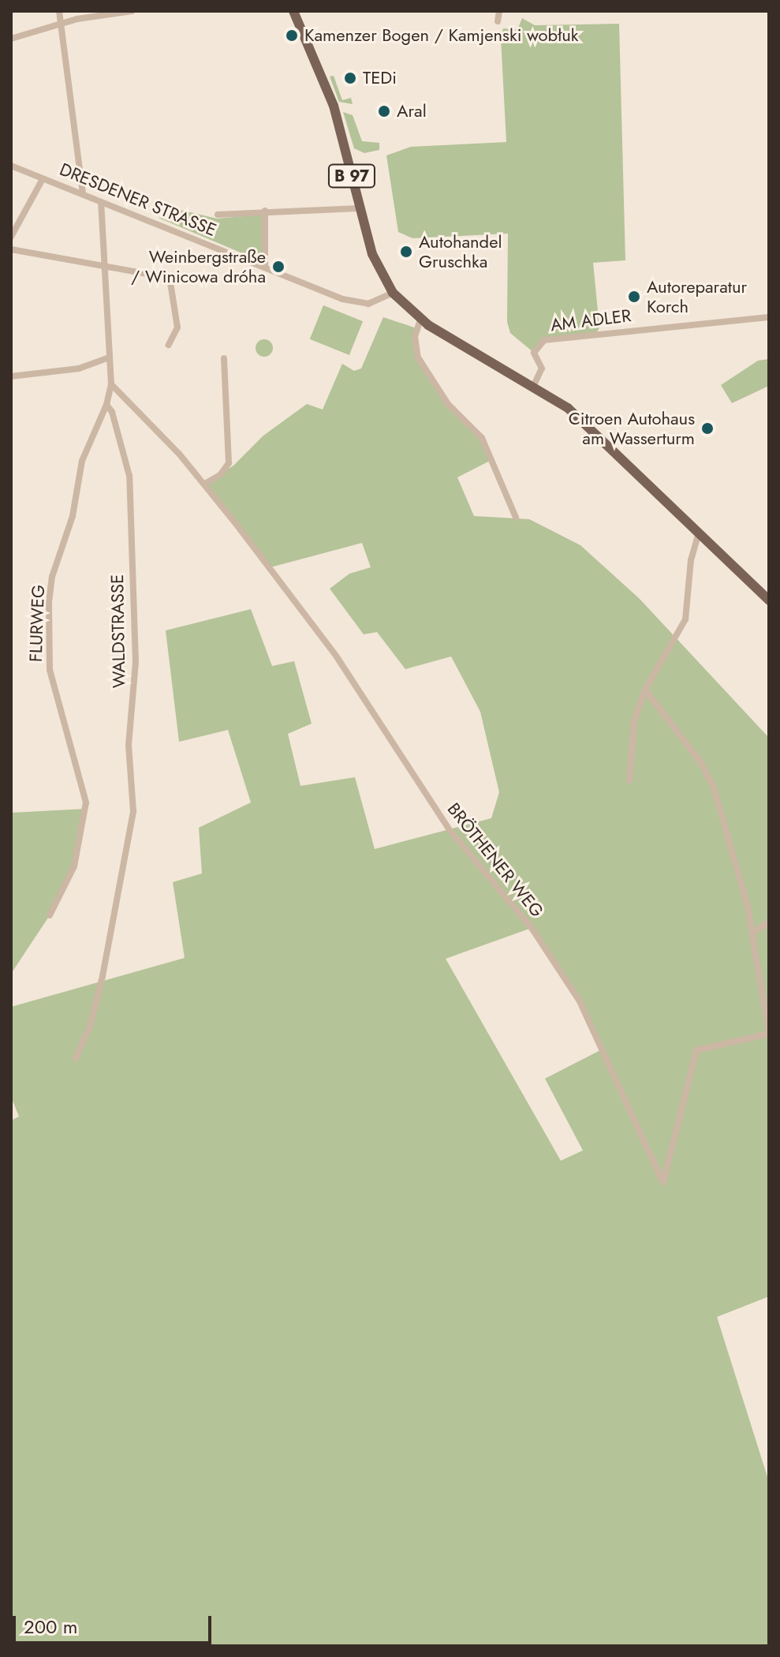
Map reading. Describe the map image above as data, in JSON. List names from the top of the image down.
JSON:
{
  "streets": {
    "main road": ["B 97"],
    "street": [
      "DRESDENER STRASSE",
      "AM ADLER",
      "FLURWEG",
      "WALDSTRASSE",
      "BRÖTHENER WEG"
    ]
  },
  "crossings": [
    ["B 97", "DRESDENER STRASSE"],
    ["B 97", "AM ADLER"],
    ["FLURWEG", "WALDSTRASSE"]
  ],
  "places": [
    "Kamenzer Bogen / Kamjenski wobłuk",
    "TEDi",
    "Aral",
    "Autohandel Gruschka",
    "Weinbergstraße / Winicowa dróha",
    "Autoreparatur Korch",
    "Citroen Autohaus am Wasserturm"
  ],
  "scale_bar": "200 m"
}
